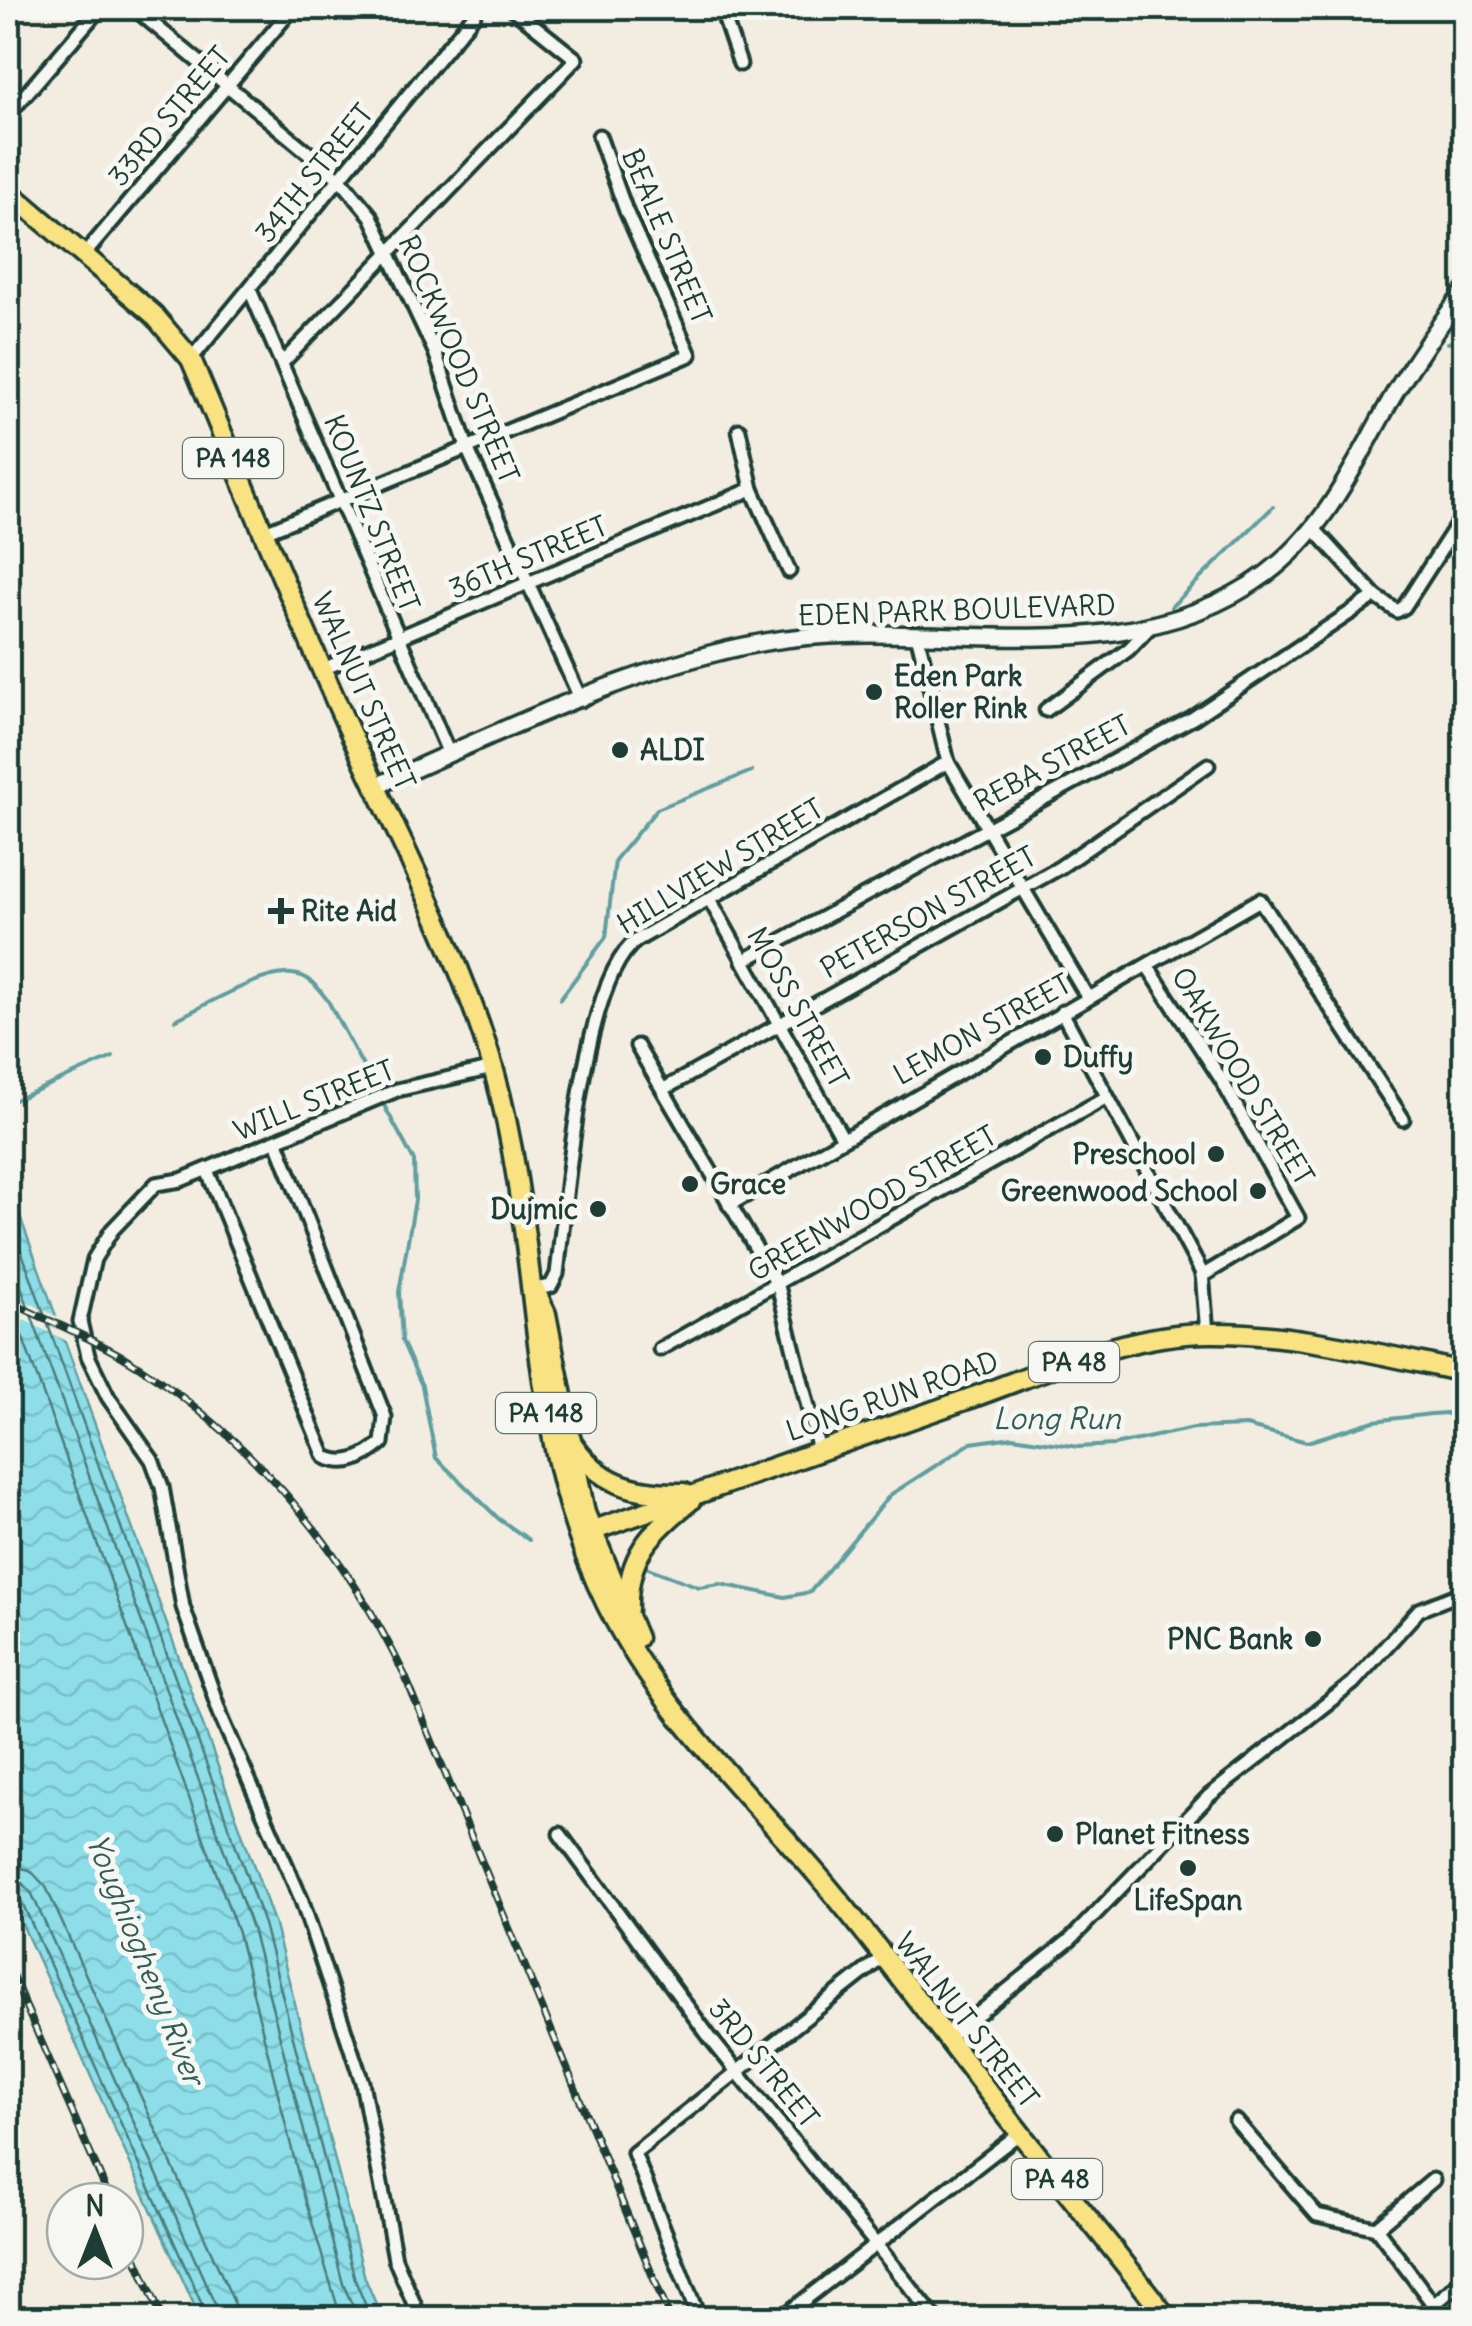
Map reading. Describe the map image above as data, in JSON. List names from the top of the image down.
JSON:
{
  "streets": {
    "main road": [
      "PA 148",
      "EDEN PARK BOULEVARD",
      "WALNUT STREET",
      "PA 48",
      "LONG RUN ROAD"
    ],
    "street": [
      "33RD STREET",
      "34TH STREET",
      "BEALE STREET",
      "ROCKWOOD STREET",
      "KOUNTZ STREET",
      "36TH STREET",
      "REBA STREET",
      "HILLVIEW STREET",
      "PETERSON STREET",
      "MOSS STREET",
      "LEMON STREET",
      "OAKWOOD STREET",
      "WILL STREET",
      "GREENWOOD STREET",
      "3RD STREET"
    ]
  },
  "crossings": [
    ["33RD STREET", "ROCKWOOD STREET"],
    ["33RD STREET", "WALNUT STREET"],
    ["34TH STREET", "ROCKWOOD STREET"],
    ["34TH STREET", "KOUNTZ STREET"],
    ["34TH STREET", "WALNUT STREET"],
    ["BEALE STREET", "ROCKWOOD STREET"],
    ["ROCKWOOD STREET", "36TH STREET"],
    ["ROCKWOOD STREET", "EDEN PARK BOULEVARD"],
    ["KOUNTZ STREET", "36TH STREET"],
    ["KOUNTZ STREET", "EDEN PARK BOULEVARD"],
    ["36TH STREET", "WALNUT STREET"],
    ["EDEN PARK BOULEVARD", "WALNUT STREET"],
    ["WALNUT STREET", "HILLVIEW STREET"],
    ["WALNUT STREET", "WILL STREET"],
    ["WALNUT STREET", "PA 48"],
    ["WALNUT STREET", "LONG RUN ROAD"],
    ["REBA STREET", "MOSS STREET"],
    ["HILLVIEW STREET", "MOSS STREET"],
    ["PETERSON STREET", "MOSS STREET"],
    ["MOSS STREET", "LEMON STREET"],
    ["LEMON STREET", "OAKWOOD STREET"],
    ["PA 48", "LONG RUN ROAD"]
  ],
  "water": ["Long Run", "Youghiogheny River"],
  "places": {
    "other": [
      "Eden Park Roller Rink",
      "ALDI",
      "Duffy",
      "Preschool",
      "Grace",
      "Greenwood School",
      "Dujmic",
      "PNC Bank",
      "Planet Fitness",
      "LifeSpan"
    ],
    "health": ["Rite Aid"]
  },
  "north": "top"
}
